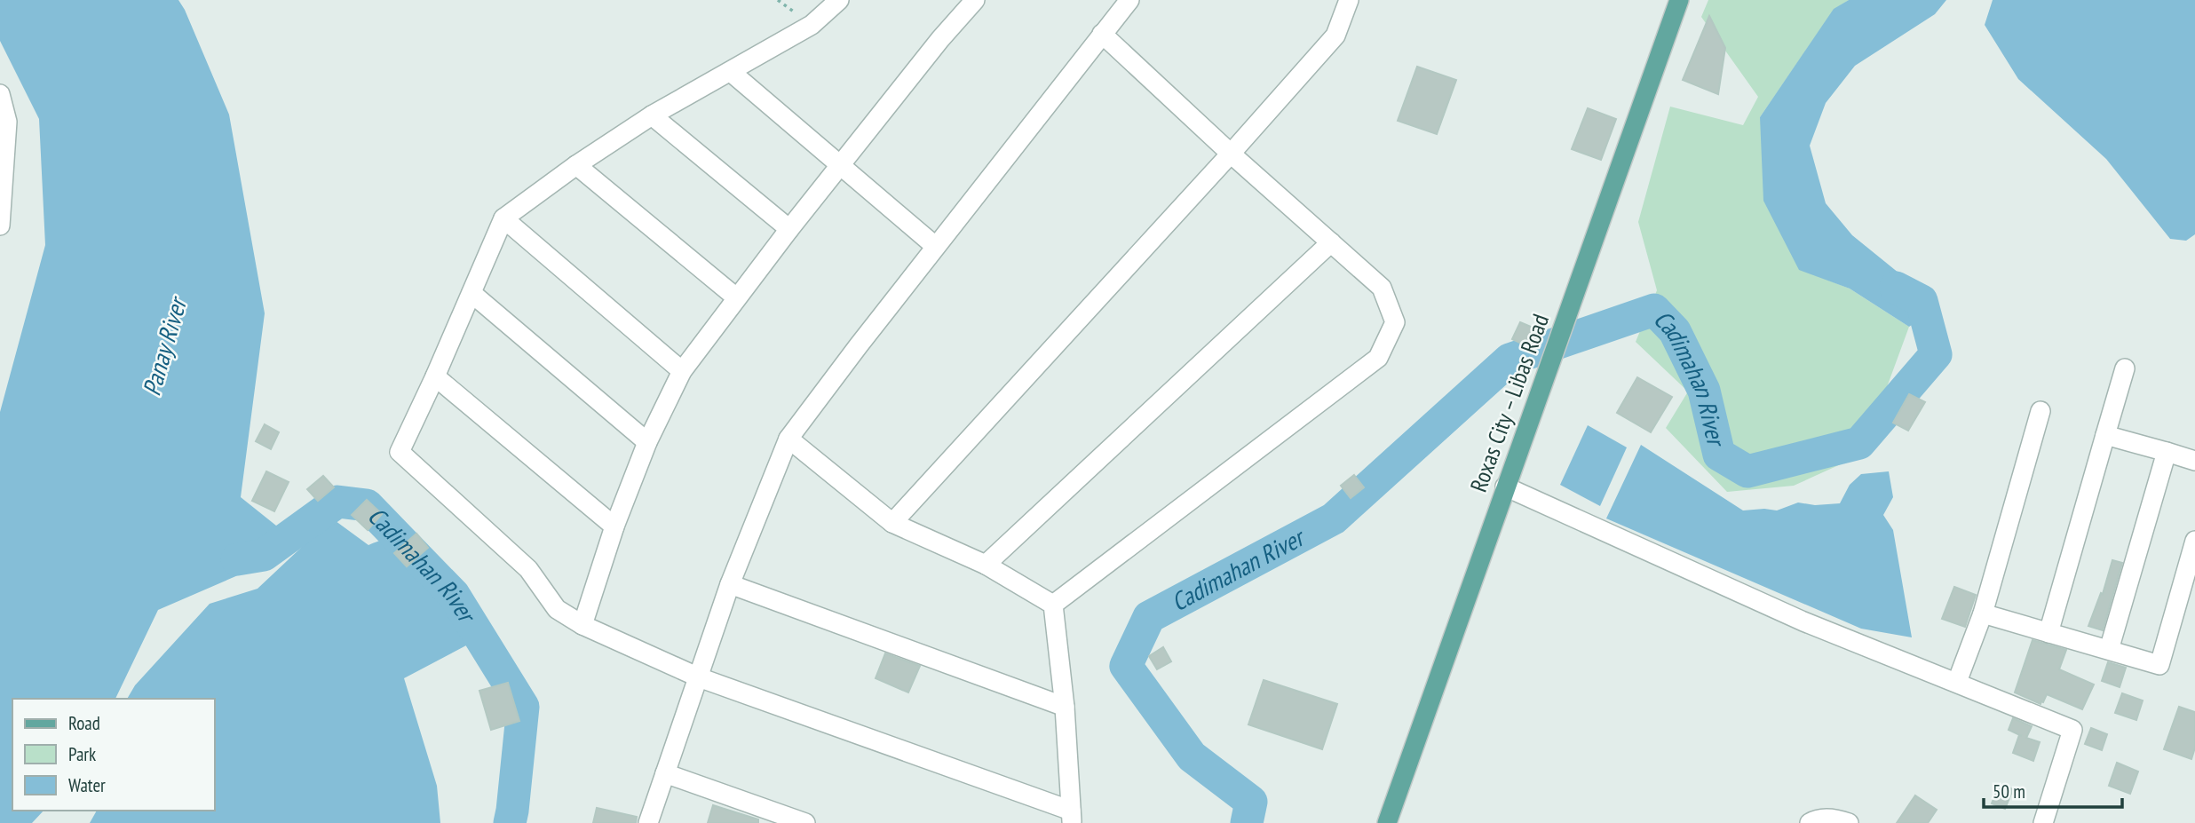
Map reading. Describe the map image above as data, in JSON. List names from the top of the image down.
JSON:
{
  "streets": {
    "main road": ["Roxas City – Libas Road"]
  },
  "water": ["Panay River", "Cadimahan River"],
  "legend": ["Road", "Park", "Water"],
  "scale_bar": "50 m"
}
